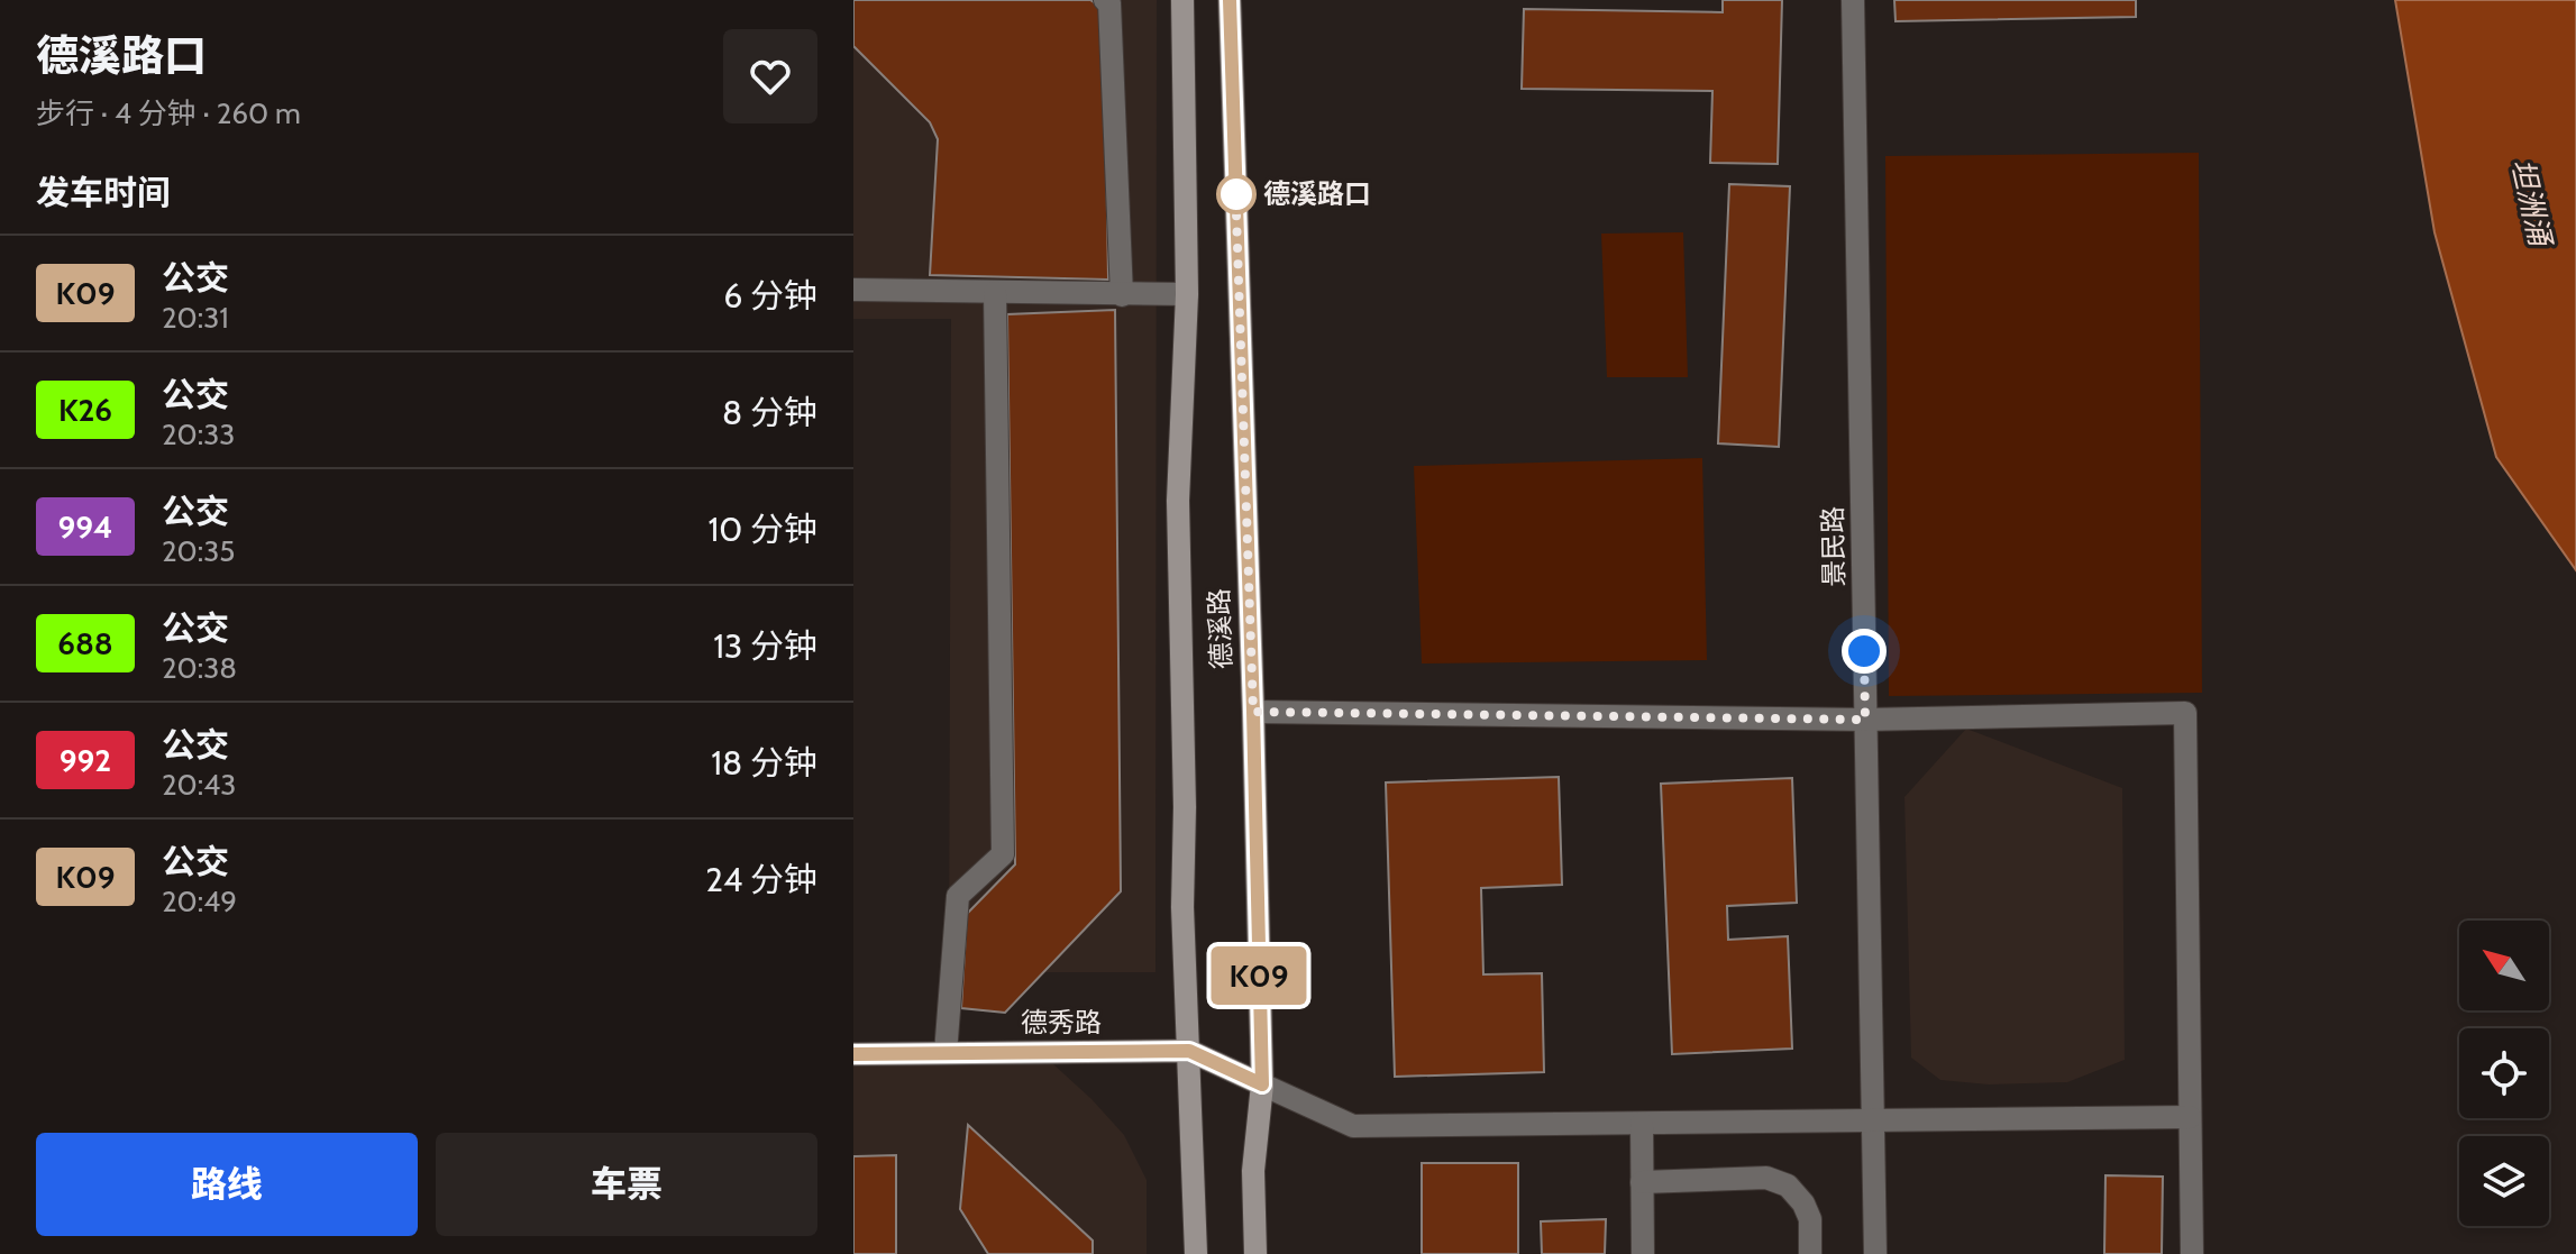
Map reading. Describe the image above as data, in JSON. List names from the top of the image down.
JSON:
{
  "streets": {
    "main road": ["德溪路", "德秀路"],
    "street": ["景民路"]
  },
  "crossings": [
    ["德溪路", "德秀路"]
  ],
  "water": ["坦洲涌"],
  "places": ["德溪路口"],
  "lines": ["bus line K09"],
  "north": "top left",
  "page": {
    "heading": [
      ["德溪路口", "步行 · 4 分钟 · 260 m"],
      "发车时间"
    ],
    "on_map": "K09",
    "list": [
      {
        "mark": "K09",
        "name": "公交",
        "note": "20:31",
        "value": "6 分钟"
      },
      {
        "mark": "K26",
        "name": "公交",
        "note": "20:33",
        "value": "8 分钟"
      },
      {
        "mark": "994",
        "name": "公交",
        "note": "20:35",
        "value": "10 分钟"
      },
      {
        "mark": "688",
        "name": "公交",
        "note": "20:38",
        "value": "13 分钟"
      },
      {
        "mark": "992",
        "name": "公交",
        "note": "20:43",
        "value": "18 分钟"
      },
      {
        "mark": "K09",
        "name": "公交",
        "note": "20:49",
        "value": "24 分钟"
      }
    ],
    "buttons": ["路线", "车票"]
  }
}
